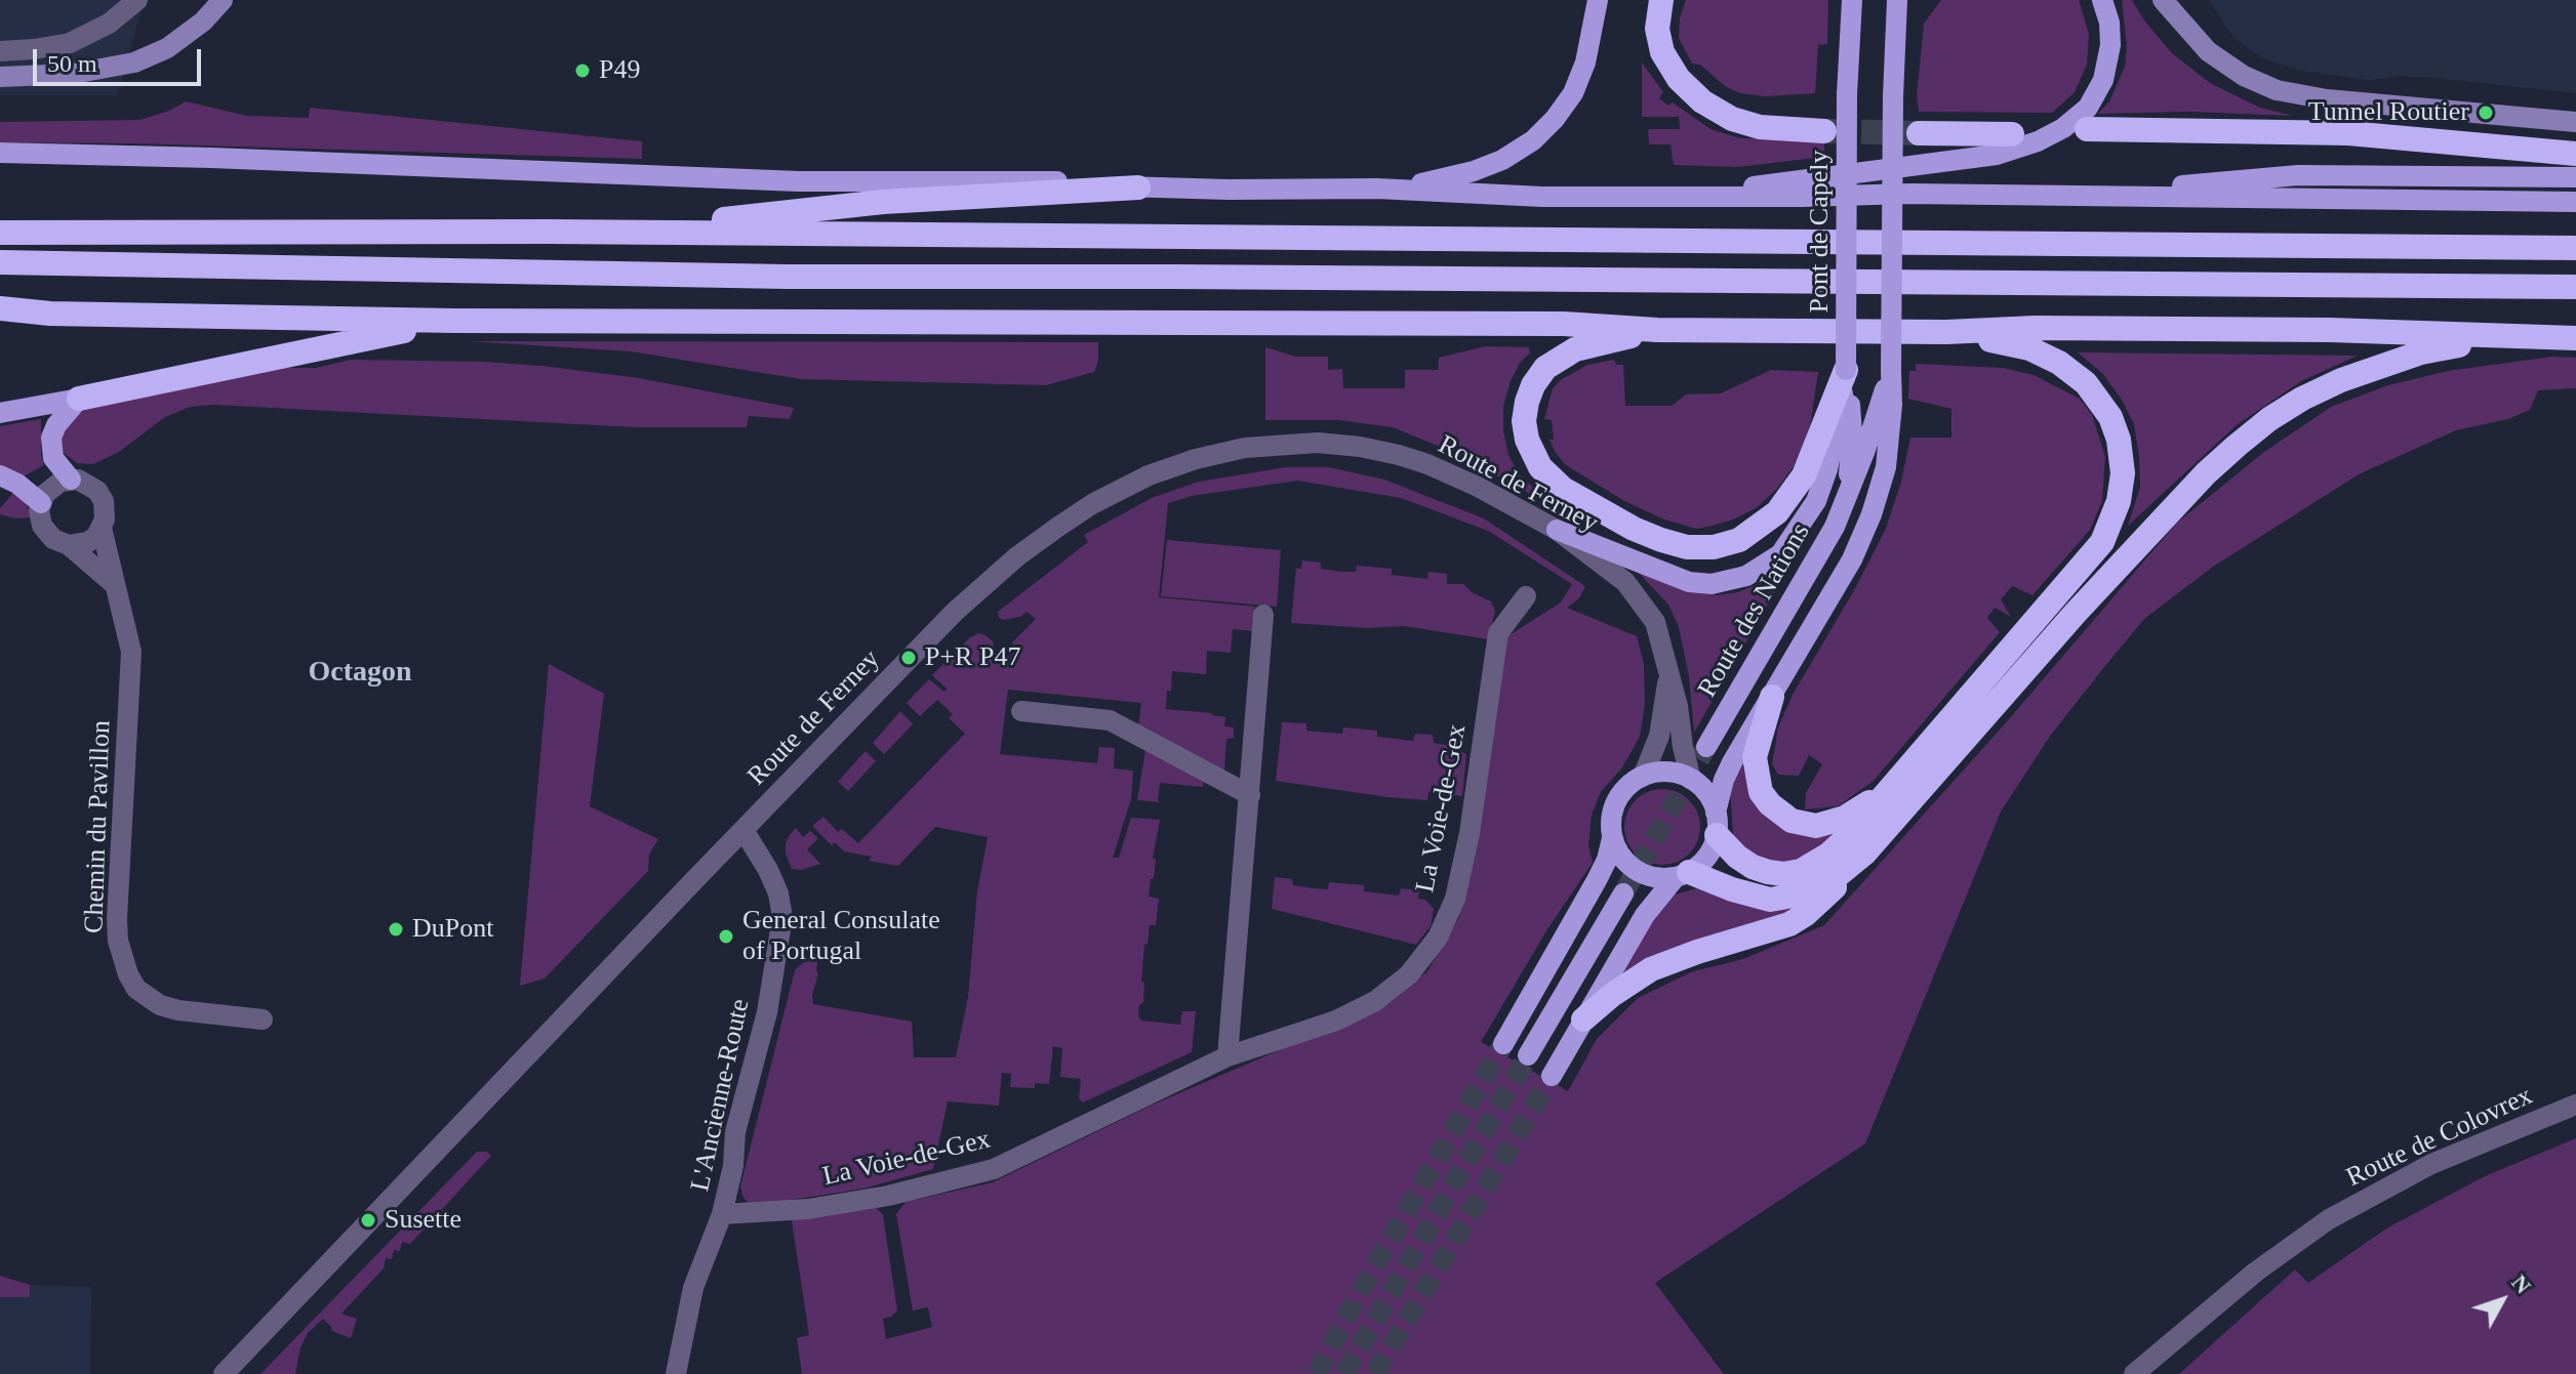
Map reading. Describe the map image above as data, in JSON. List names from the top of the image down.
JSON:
{
  "streets": {
    "main road": ["Pont de Capely", "Route des Nations"],
    "street": [
      "Route de Ferney",
      "La Voie-de-Gex",
      "Chemin du Pavillon",
      "L'Ancienne-Route",
      "Route de Colovrex"
    ]
  },
  "crossings": [
    ["Pont de Capely", "Route des Nations"],
    ["Route de Ferney", "L'Ancienne-Route"],
    ["La Voie-de-Gex", "L'Ancienne-Route"]
  ],
  "districts": ["Octagon"],
  "places": [
    "P49",
    "Tunnel Routier",
    "P+R P47",
    "DuPont",
    "General Consulate of Portugal",
    "Susette"
  ],
  "scale_bar": "50 m",
  "north": "top right"
}
